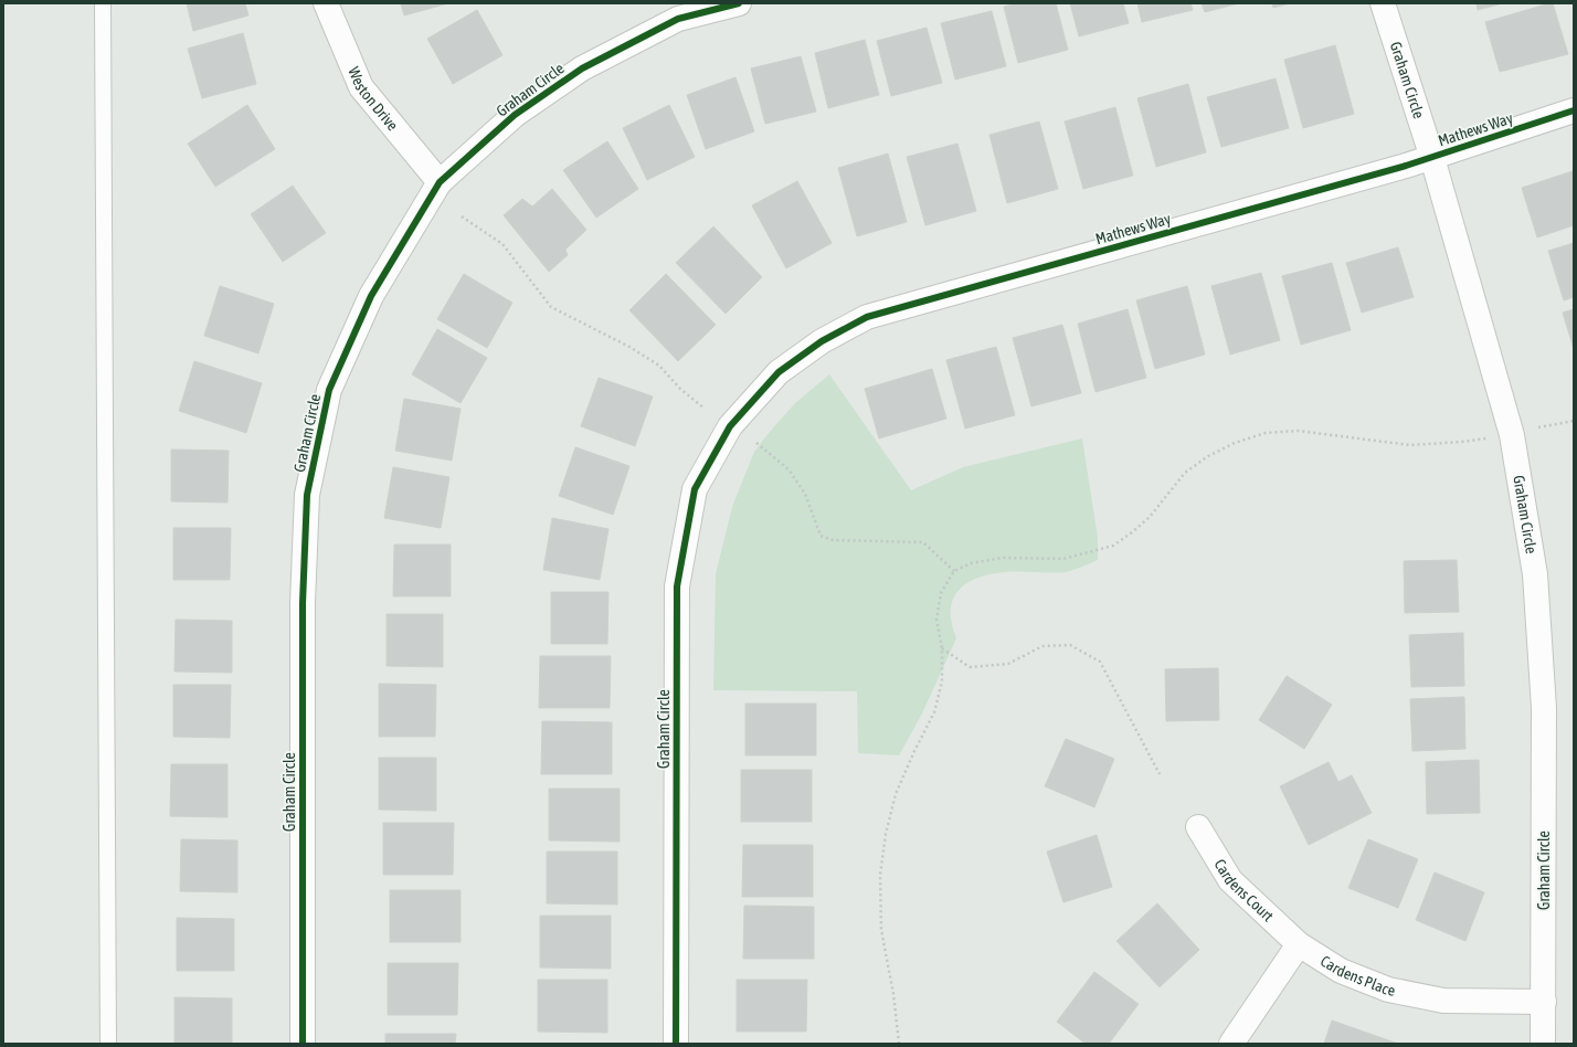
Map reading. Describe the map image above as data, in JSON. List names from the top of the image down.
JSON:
{
  "streets": {
    "street": [
      "Graham Circle",
      "Weston Drive",
      "Mathews Way",
      "Cardens Court",
      "Cardens Place"
    ]
  },
  "crossings": [
    ["Graham Circle", "Weston Drive"],
    ["Graham Circle", "Mathews Way"],
    ["Graham Circle", "Cardens Place"],
    ["Cardens Court", "Cardens Place"]
  ]
}
